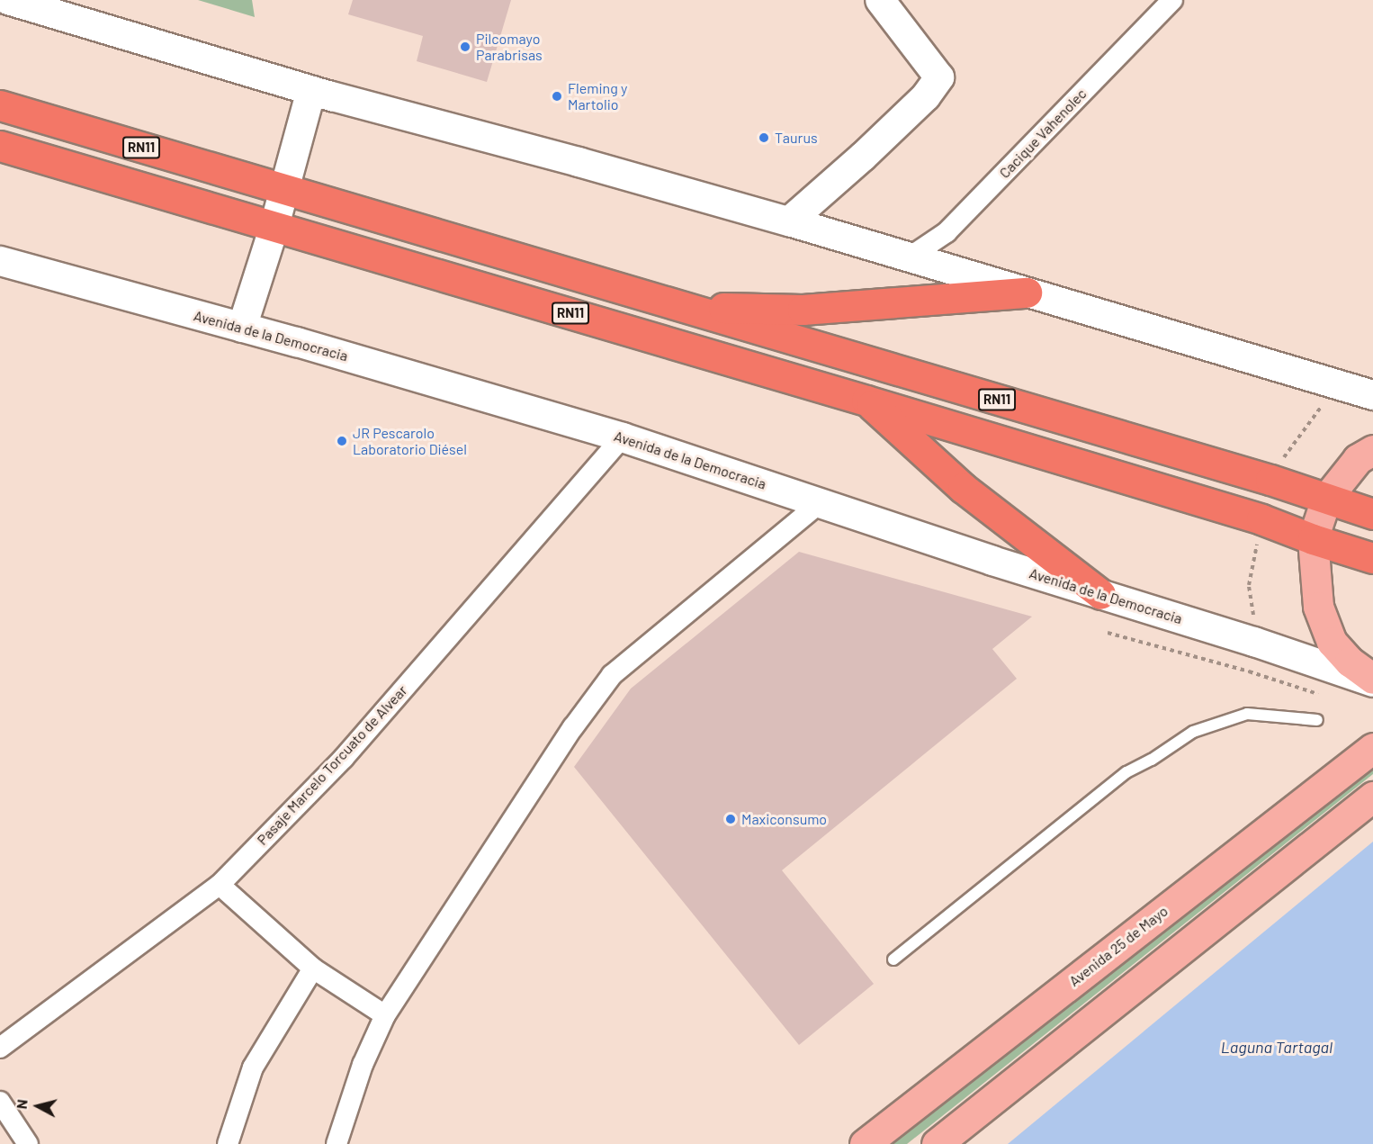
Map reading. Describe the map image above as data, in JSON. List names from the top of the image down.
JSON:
{
  "streets": {
    "highway": ["RN11"],
    "main road": ["Avenida 25 de Mayo"],
    "street": ["Cacique Vahenolec", "Avenida de la Democracia", "Pasaje Marcelo Torcuato de Alvear"]
  },
  "crossings": [
    ["Cacique Vahenolec", "RN11"],
    ["Avenida de la Democracia", "Pasaje Marcelo Torcuato de Alvear"]
  ],
  "water": ["Laguna Tartagal"],
  "places": [
    "Pilcomayo Parabrisas",
    "Fleming y Martolio",
    "Taurus",
    "JR Pescarolo Laboratorio Diésel",
    "Maxiconsumo"
  ],
  "north": "left"
}
